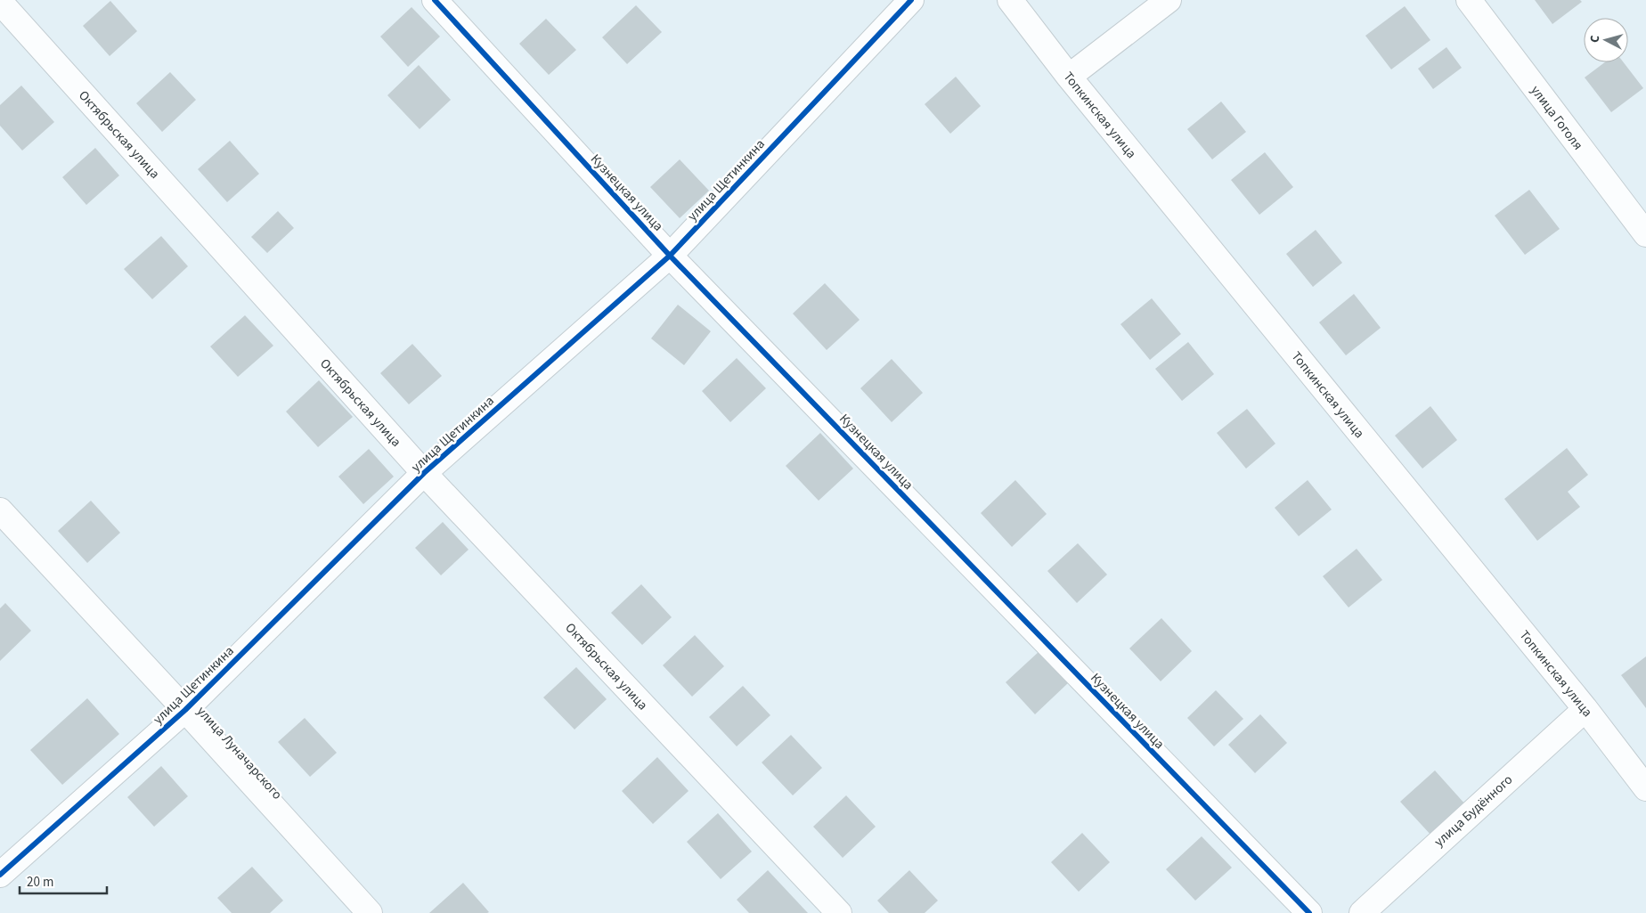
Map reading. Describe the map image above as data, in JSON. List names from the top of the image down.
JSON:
{
  "streets": {
    "street": [
      "Топкинская улица",
      "улица Гоголя",
      "Октябрьская улица",
      "улица Щетинкина",
      "Кузнецкая улица",
      "улица Луначарского",
      "улица Будённого"
    ]
  },
  "crossings": [
    ["Топкинская улица", "улица Будённого"],
    ["Октябрьская улица", "улица Щетинкина"],
    ["улица Щетинкина", "Кузнецкая улица"],
    ["улица Щетинкина", "улица Луначарского"]
  ],
  "scale_bar": "20 m",
  "north": "left"
}
